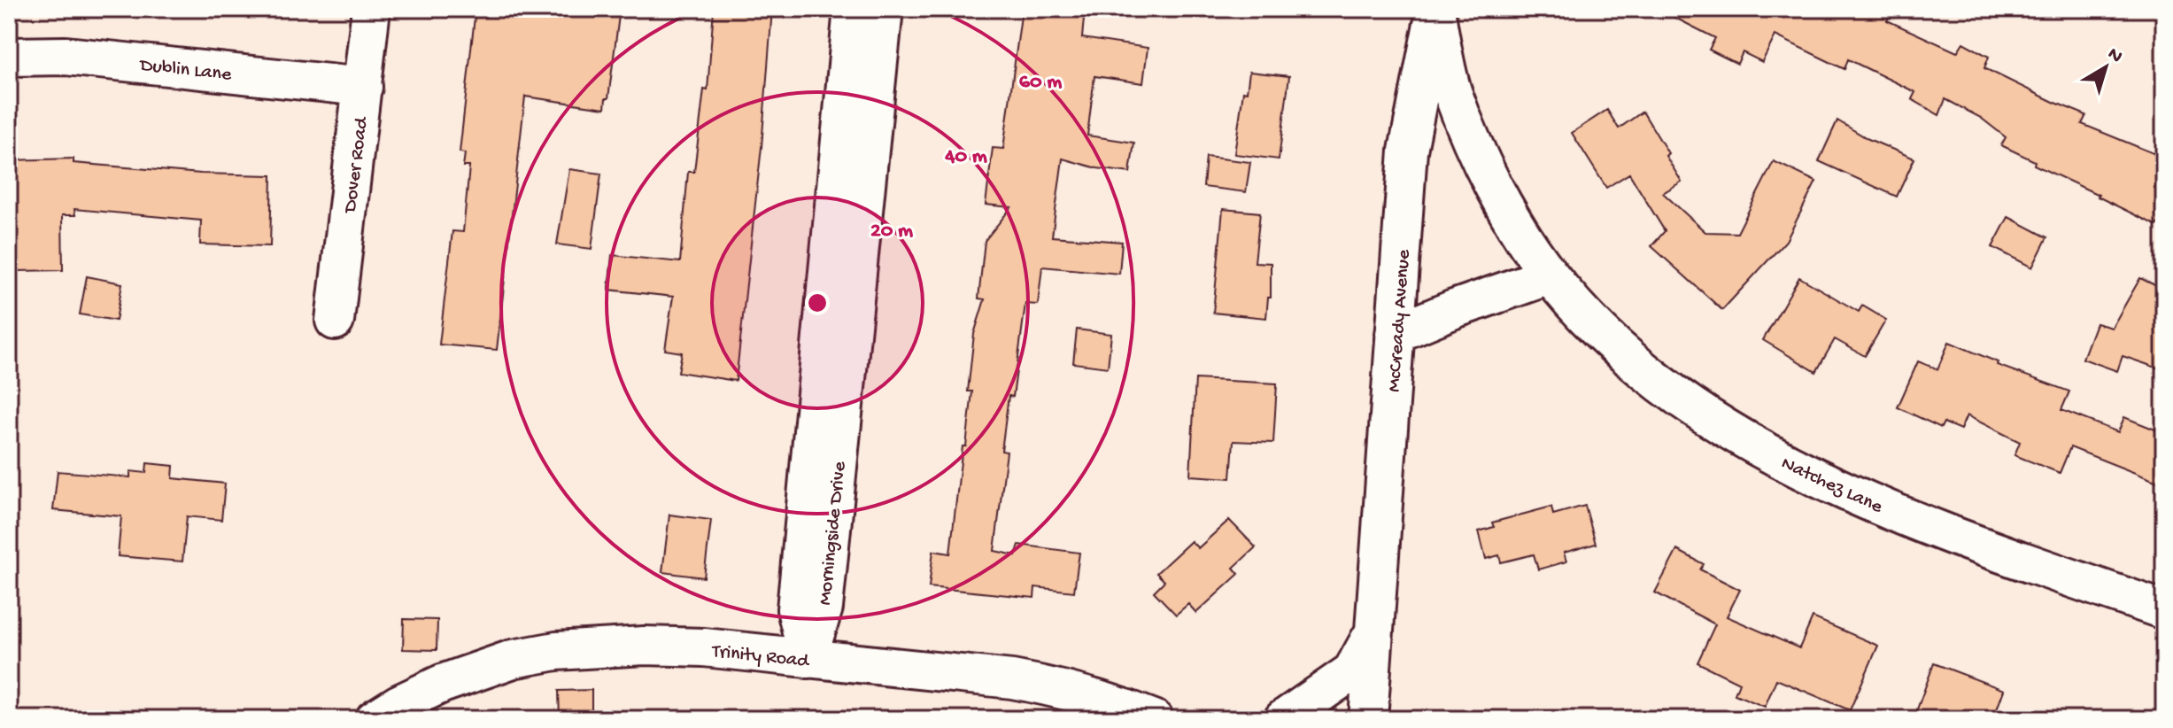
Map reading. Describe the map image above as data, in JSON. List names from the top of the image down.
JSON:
{
  "streets": {
    "street": [
      "Dublin Lane",
      "Dover Road",
      "McCready Avenue",
      "Natchez Lane",
      "Morningside Drive",
      "Trinity Road"
    ]
  },
  "crossings": [
    ["Dublin Lane", "Dover Road"],
    ["McCready Avenue", "Natchez Lane"],
    ["Morningside Drive", "Trinity Road"]
  ],
  "north": "top right",
  "rings": ["60 m", "40 m", "20 m"]
}
